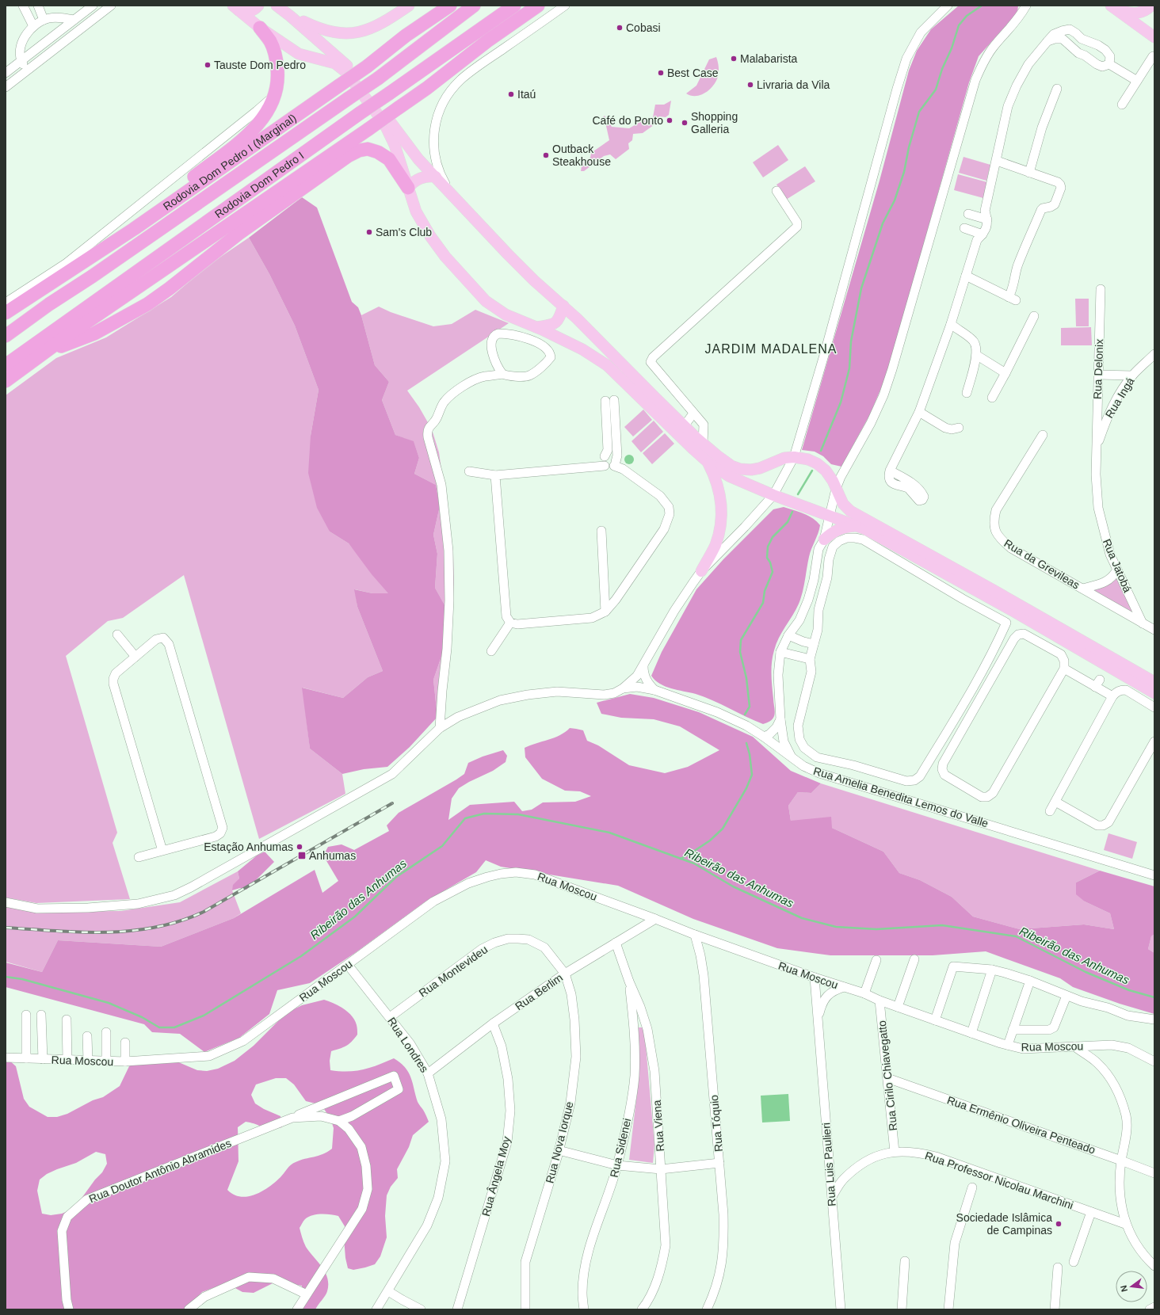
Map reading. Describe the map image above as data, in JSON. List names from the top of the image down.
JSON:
{
  "streets": {
    "highway": ["Rodovia Dom Pedro I (Marginal)", "Rodovia Dom Pedro I"],
    "street": [
      "Rua Delonix",
      "Rua Ingá",
      "Rua da Grevileas",
      "Rua Jatobá",
      "Rua Amelia Benedita Lemos do Valle",
      "Rua Moscou",
      "Rua Montevideu",
      "Rua Berlim",
      "Rua Londres",
      "Rua Cirilo Chiavegatto",
      "Rua Tóquio",
      "Rua Ermênio Oliveira Penteado",
      "Rua Viena",
      "Rua Nova Iorque",
      "Rua Sidenei",
      "Rua Luis Paulieri",
      "Rua Doutor Antônio Abramides",
      "Rua Ângela Moy",
      "Rua Professor Nicolau Marchini"
    ]
  },
  "crossings": [
    ["Rua Delonix", "Rua Ingá"],
    ["Rua Delonix", "Rua Jatobá"],
    ["Rua Ingá", "Rua Jatobá"],
    ["Rua da Grevileas", "Rua Jatobá"],
    ["Rua Moscou", "Rua Berlim"],
    ["Rua Moscou", "Rua Londres"],
    ["Rua Moscou", "Rua Cirilo Chiavegatto"],
    ["Rua Moscou", "Rua Tóquio"],
    ["Rua Moscou", "Rua Luis Paulieri"],
    ["Rua Montevideu", "Rua Berlim"],
    ["Rua Montevideu", "Rua Londres"],
    ["Rua Montevideu", "Rua Nova Iorque"],
    ["Rua Berlim", "Rua Londres"],
    ["Rua Berlim", "Rua Viena"],
    ["Rua Berlim", "Rua Nova Iorque"],
    ["Rua Berlim", "Rua Ângela Moy"],
    ["Rua Cirilo Chiavegatto", "Rua Ermênio Oliveira Penteado"],
    ["Rua Cirilo Chiavegatto", "Rua Professor Nicolau Marchini"],
    ["Rua Viena", "Rua Sidenei"],
    ["Rua Luis Paulieri", "Rua Professor Nicolau Marchini"]
  ],
  "districts": ["JARDIM MADALENA"],
  "water": ["Ribeirão das Anhumas"],
  "places": {
    "other": [
      "Cobasi",
      "Malabarista",
      "Tauste Dom Pedro",
      "Best Case",
      "Livraria da Vila",
      "Itaú",
      "Café do Ponto",
      "Shopping Galleria",
      "Outback Steakhouse",
      "Sam's Club",
      "Estação Anhumas",
      "Sociedade Islâmica de Campinas"
    ],
    "transit": ["Anhumas"]
  },
  "north": "left"
}
